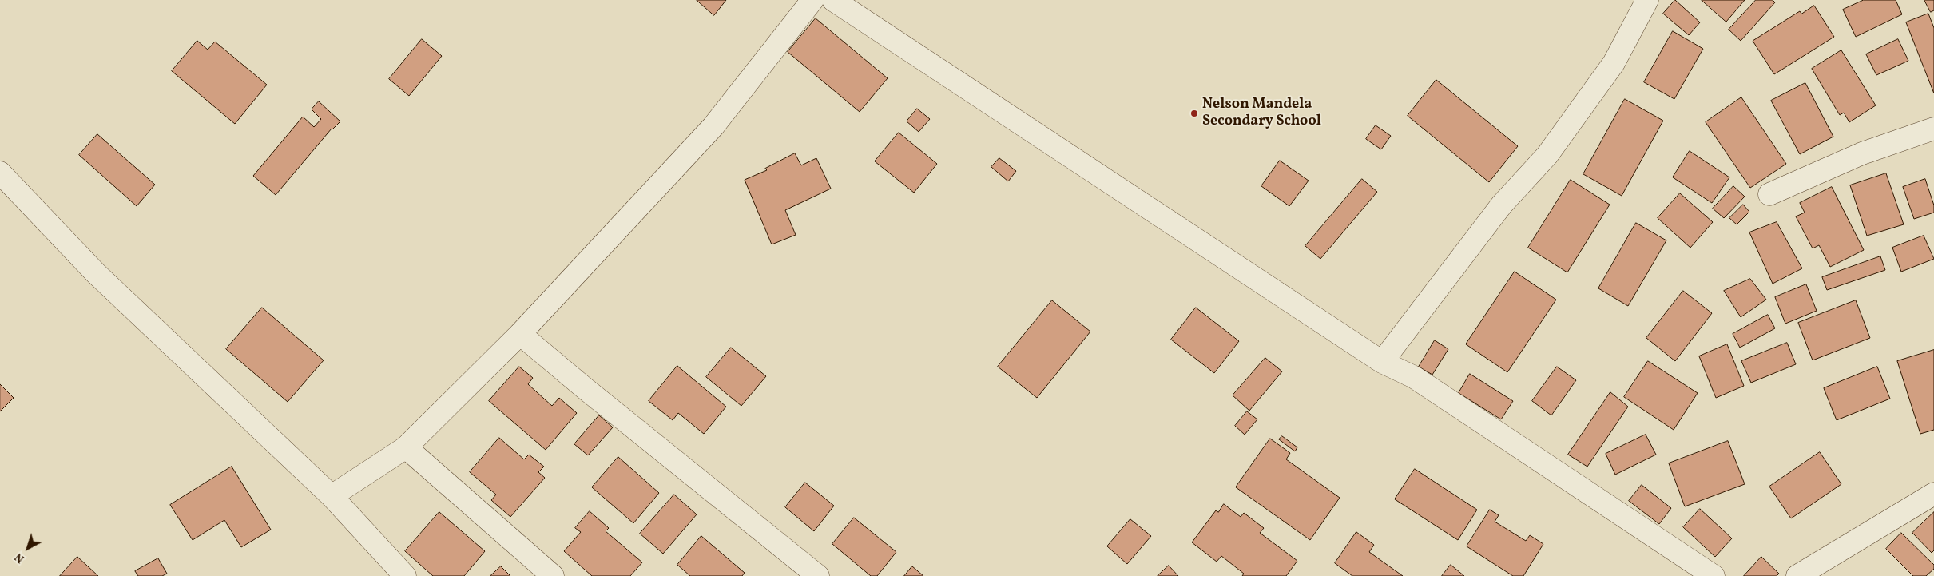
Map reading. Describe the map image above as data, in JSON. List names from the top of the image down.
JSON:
{
  "places": ["Nelson Mandela Secondary School"],
  "north": "bottom left"
}
